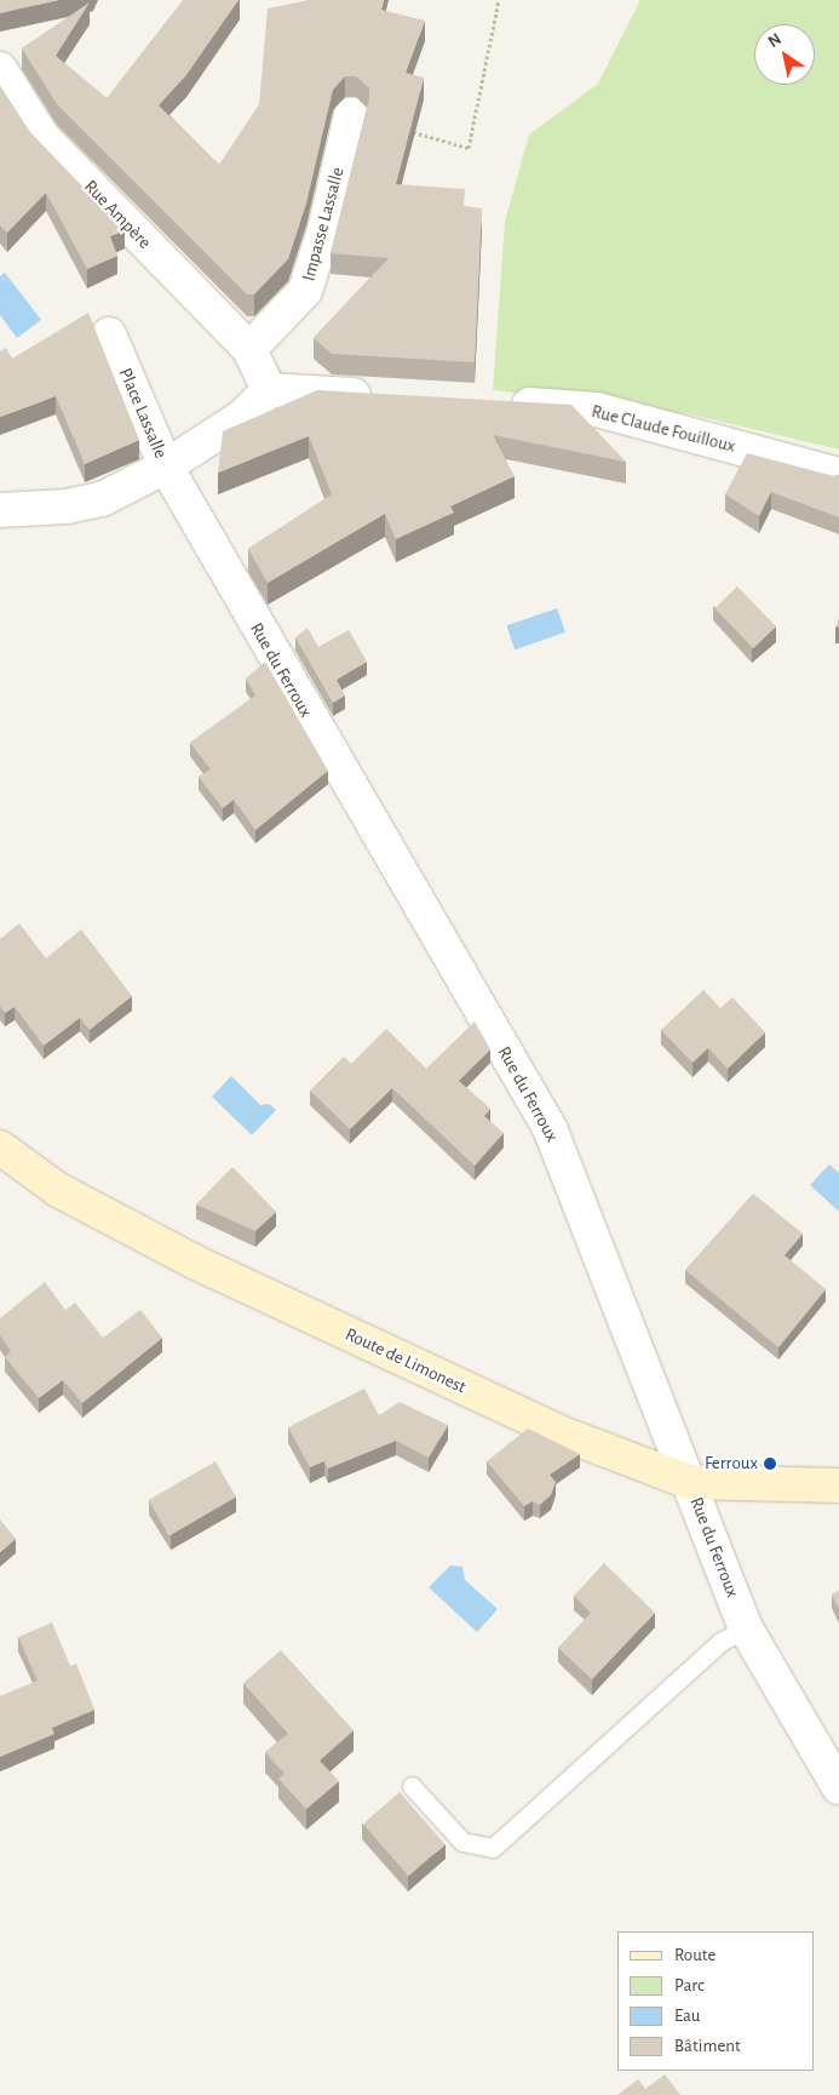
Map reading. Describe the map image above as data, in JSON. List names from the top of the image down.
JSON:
{
  "streets": {
    "street": [
      "Rue Ampère",
      "Impasse Lassalle",
      "Place Lassalle",
      "Rue Claude Fouilloux",
      "Rue du Ferroux",
      "Route de Limonest"
    ]
  },
  "crossings": [
    ["Rue Ampère", "Impasse Lassalle"],
    ["Place Lassalle", "Rue du Ferroux"],
    ["Rue du Ferroux", "Route de Limonest"]
  ],
  "places": ["Ferroux"],
  "legend": [
    "Route",
    "Parc",
    "Eau",
    "Bâtiment"
  ],
  "north": "top left"
}
